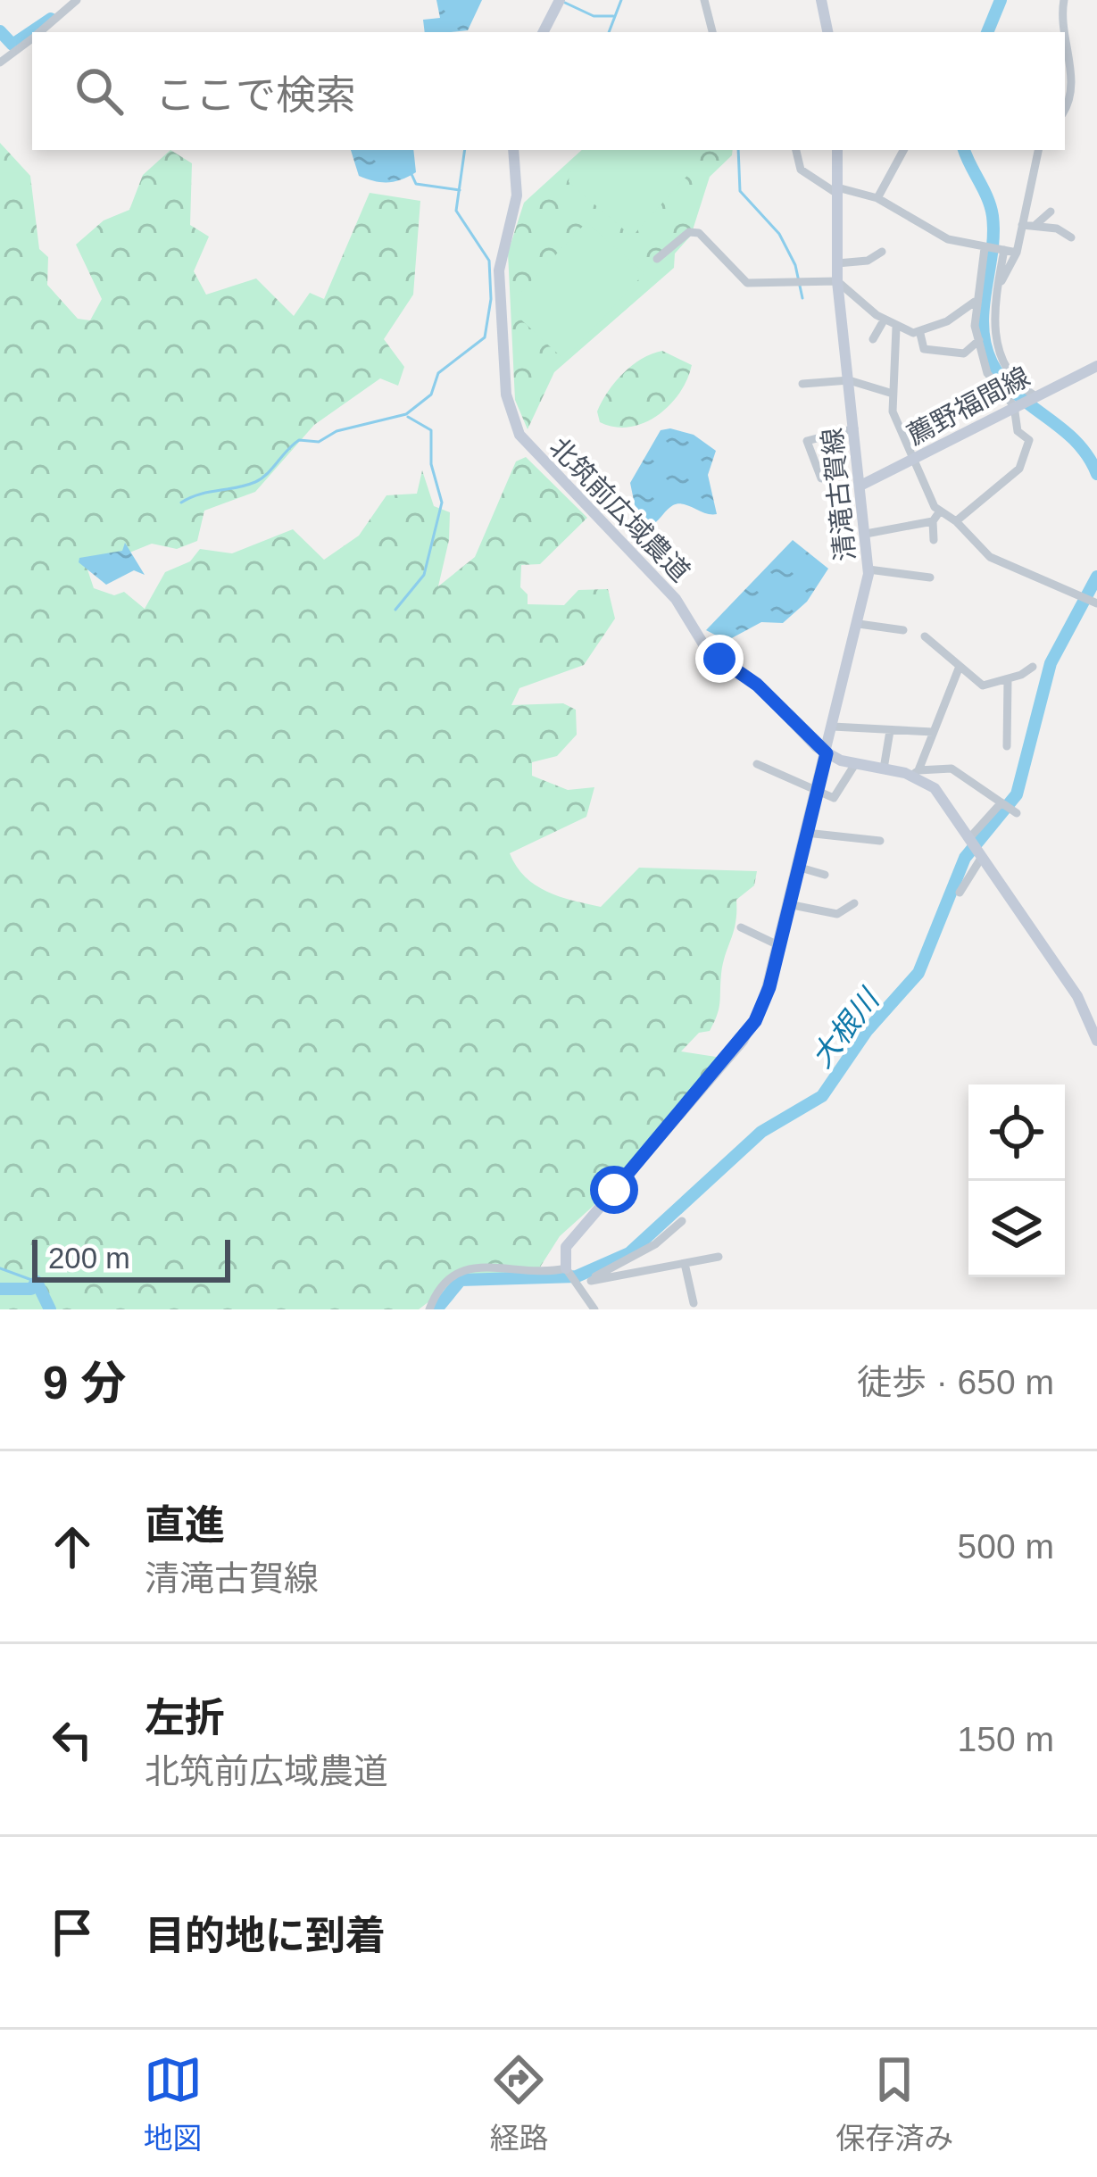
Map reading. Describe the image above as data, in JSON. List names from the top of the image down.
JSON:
{
  "streets": {
    "main road": ["薦野福間線", "清滝古賀線", "北筑前広域農道"]
  },
  "crossings": [
    ["薦野福間線", "清滝古賀線"],
    ["清滝古賀線", "北筑前広域農道"]
  ],
  "water": ["大根川"],
  "scale_bar": "200 m",
  "page": {
    "search": "ここで検索",
    "scale": "200 m",
    "heading": ["9 分", "徒歩 · 650 m"],
    "list": [
      ["直進", "清滝古賀線", "500 m"],
      ["左折", "北筑前広域農道", "150 m"],
      "目的地に到着"
    ],
    "nav": ["地図", "経路", "保存済み"]
  }
}
